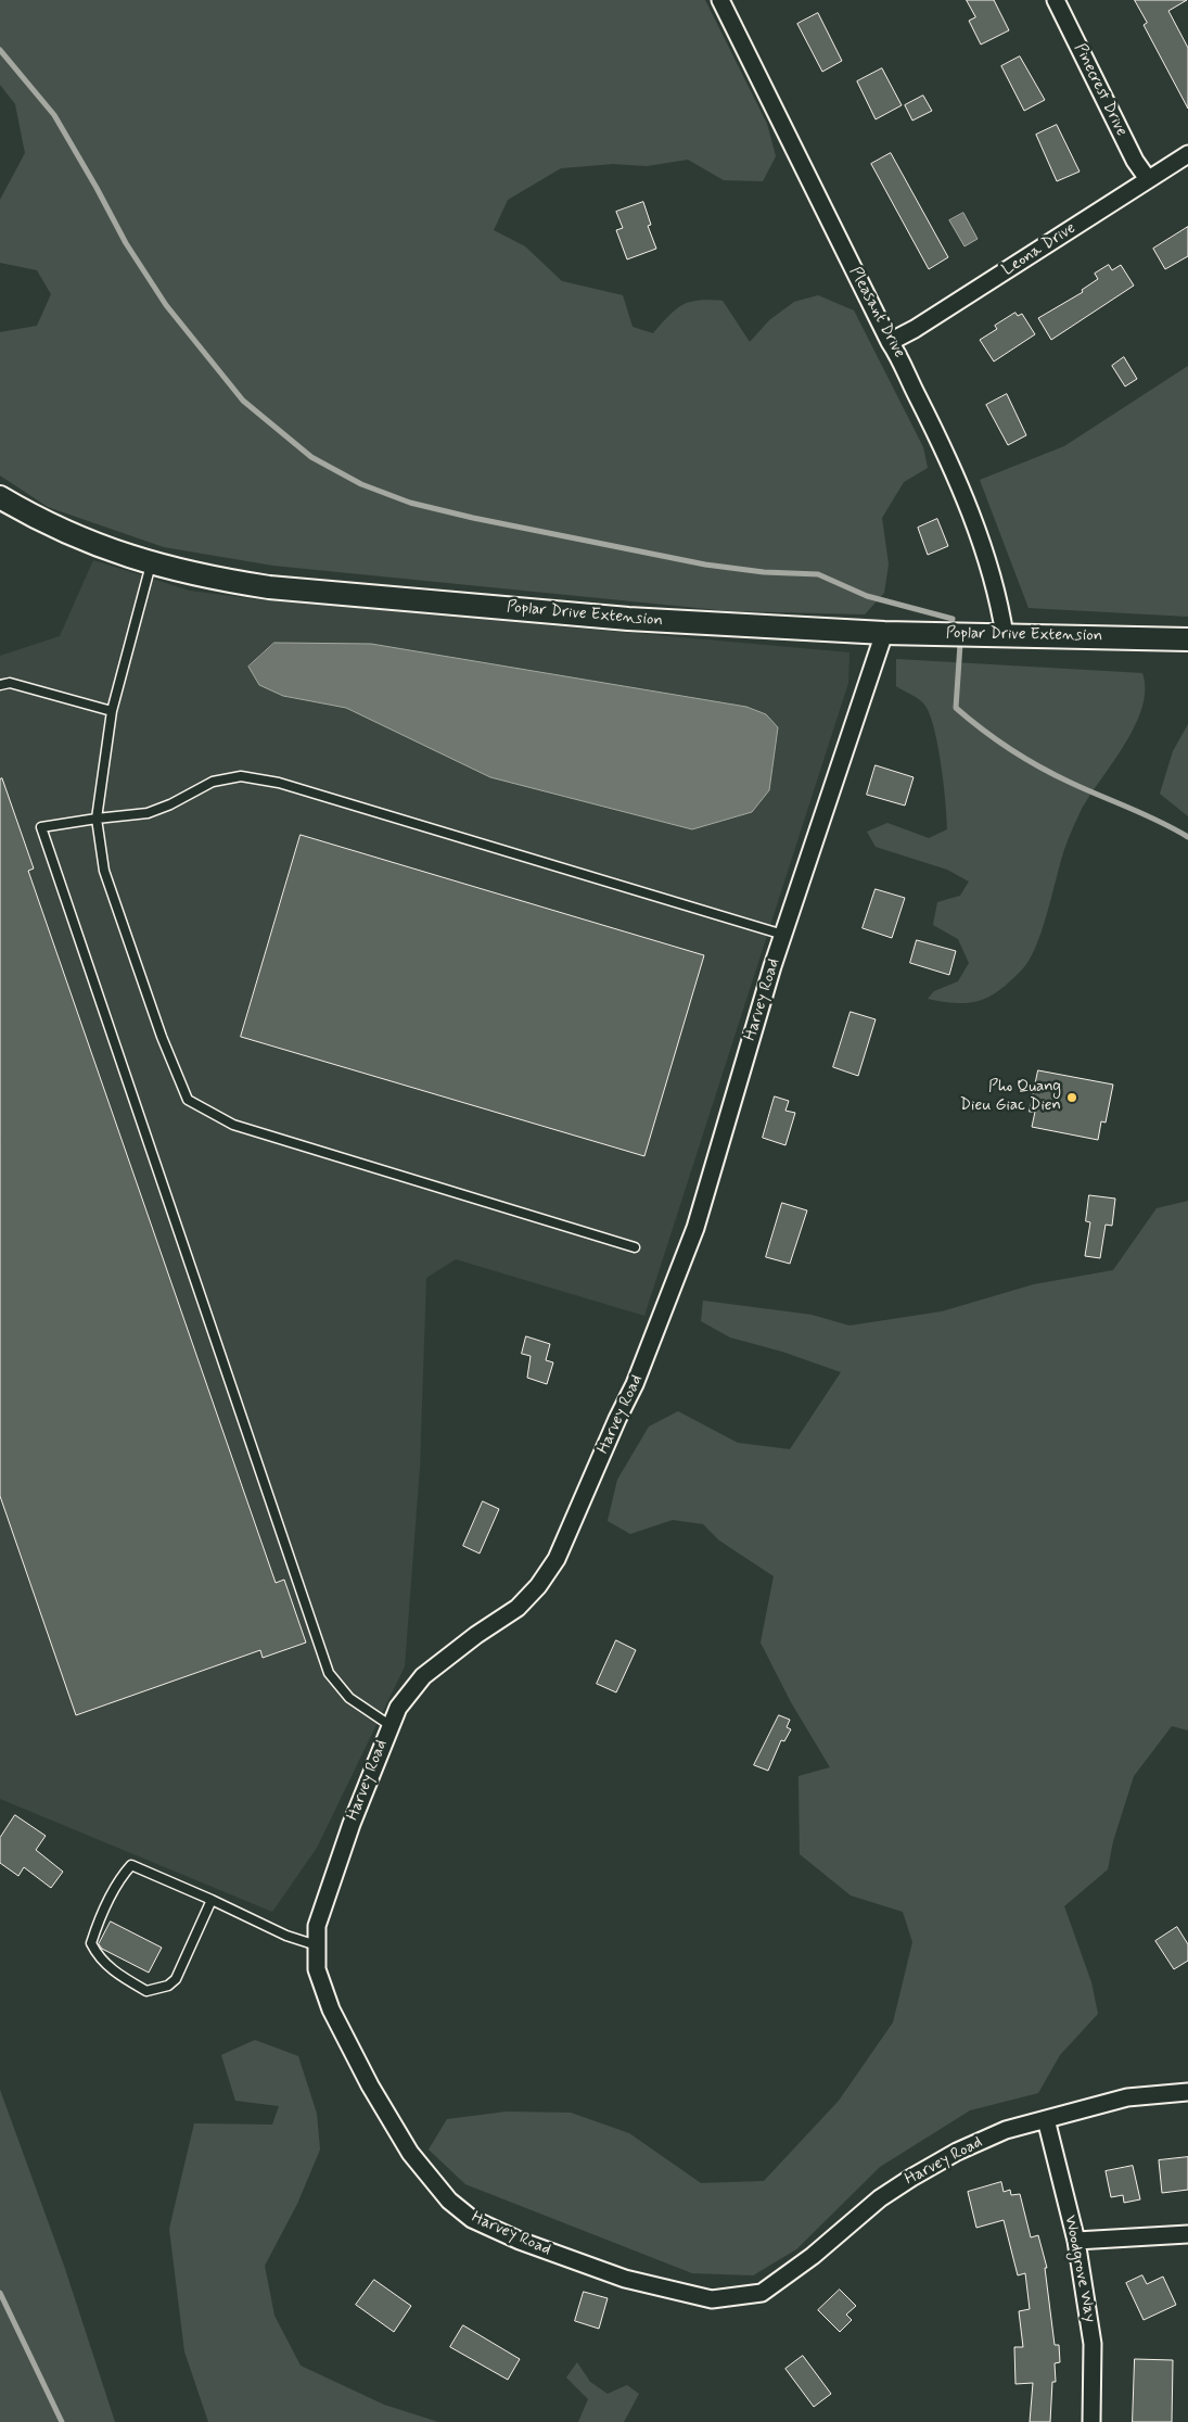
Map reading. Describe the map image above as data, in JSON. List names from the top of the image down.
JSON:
{
  "streets": {
    "street": [
      "Pinecrest Drive",
      "Leona Drive",
      "Pleasant Drive",
      "Poplar Drive Extension",
      "Harvey Road",
      "Woodgrove Way"
    ]
  },
  "crossings": [
    ["Pinecrest Drive", "Leona Drive"],
    ["Leona Drive", "Pleasant Drive"],
    ["Pleasant Drive", "Poplar Drive Extension"],
    ["Poplar Drive Extension", "Harvey Road"],
    ["Harvey Road", "Woodgrove Way"]
  ],
  "places": ["Pho Quang Dieu Giac Dien"]
}
